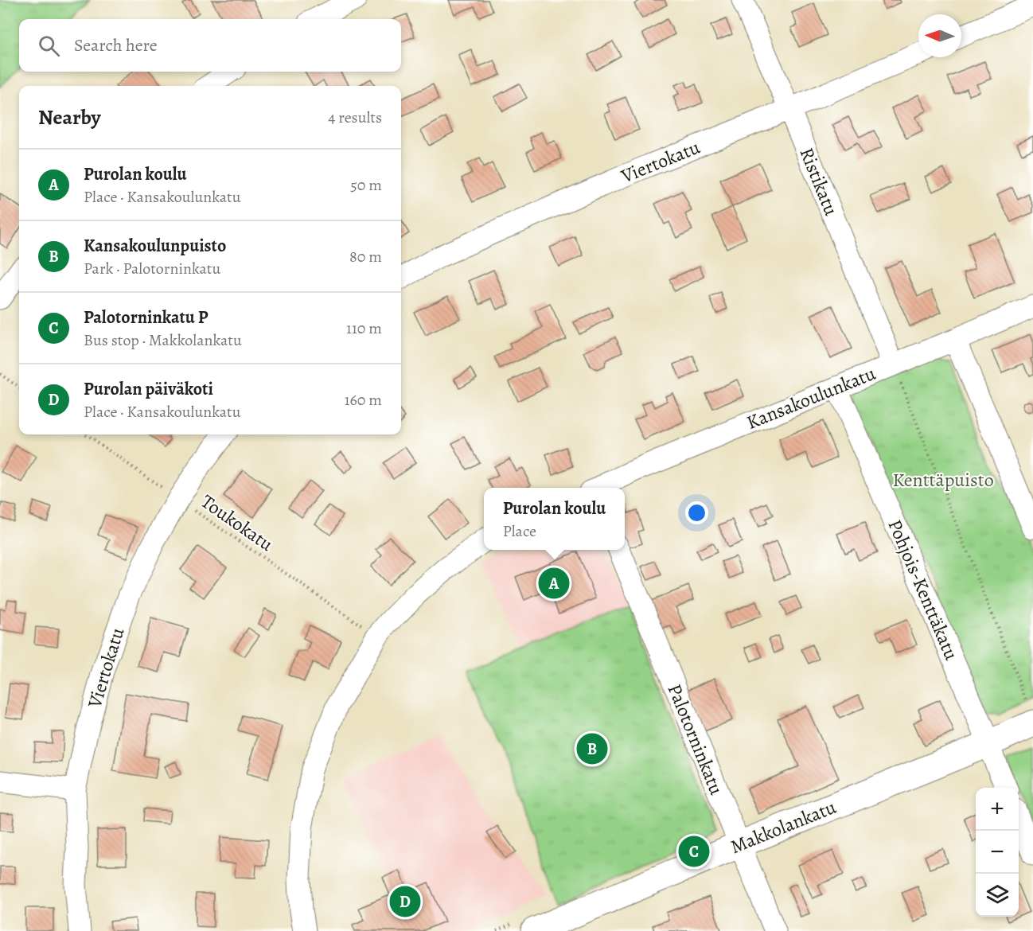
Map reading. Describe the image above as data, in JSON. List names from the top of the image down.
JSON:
{
  "streets": {
    "street": [
      "Viertokatu",
      "Ristikatu",
      "Kansakoulunkatu",
      "Pohjois-Kenttäkatu",
      "Palotorninkatu",
      "Makkolankatu"
    ],
    "path": ["Toukokatu"]
  },
  "crossings": [
    ["Viertokatu", "Ristikatu"],
    ["Viertokatu", "Toukokatu"],
    ["Ristikatu", "Kansakoulunkatu"],
    ["Kansakoulunkatu", "Pohjois-Kenttäkatu"],
    ["Pohjois-Kenttäkatu", "Makkolankatu"],
    ["Palotorninkatu", "Makkolankatu"]
  ],
  "parks": ["Kenttäpuisto"],
  "north": "left",
  "page": {
    "search": "Search here",
    "heading": ["Nearby", "4 results"],
    "list": [
      {
        "mark": "A",
        "name": "Purolan koulu",
        "note": "Place · Kansakoulunkatu",
        "value": "50 m"
      },
      {
        "mark": "B",
        "name": "Kansakoulunpuisto",
        "note": "Park · Palotorninkatu",
        "value": "80 m"
      },
      {
        "mark": "C",
        "name": "Palotorninkatu P",
        "note": "Bus stop · Makkolankatu",
        "value": "110 m"
      },
      {
        "mark": "D",
        "name": "Purolan päiväkoti",
        "note": "Place · Kansakoulunkatu",
        "value": "160 m"
      }
    ],
    "popup": ["Purolan koulu", "Place"],
    "pins": [
      "A",
      "B",
      "C",
      "D"
    ],
    "map_buttons": ["+", "−"]
  }
}
